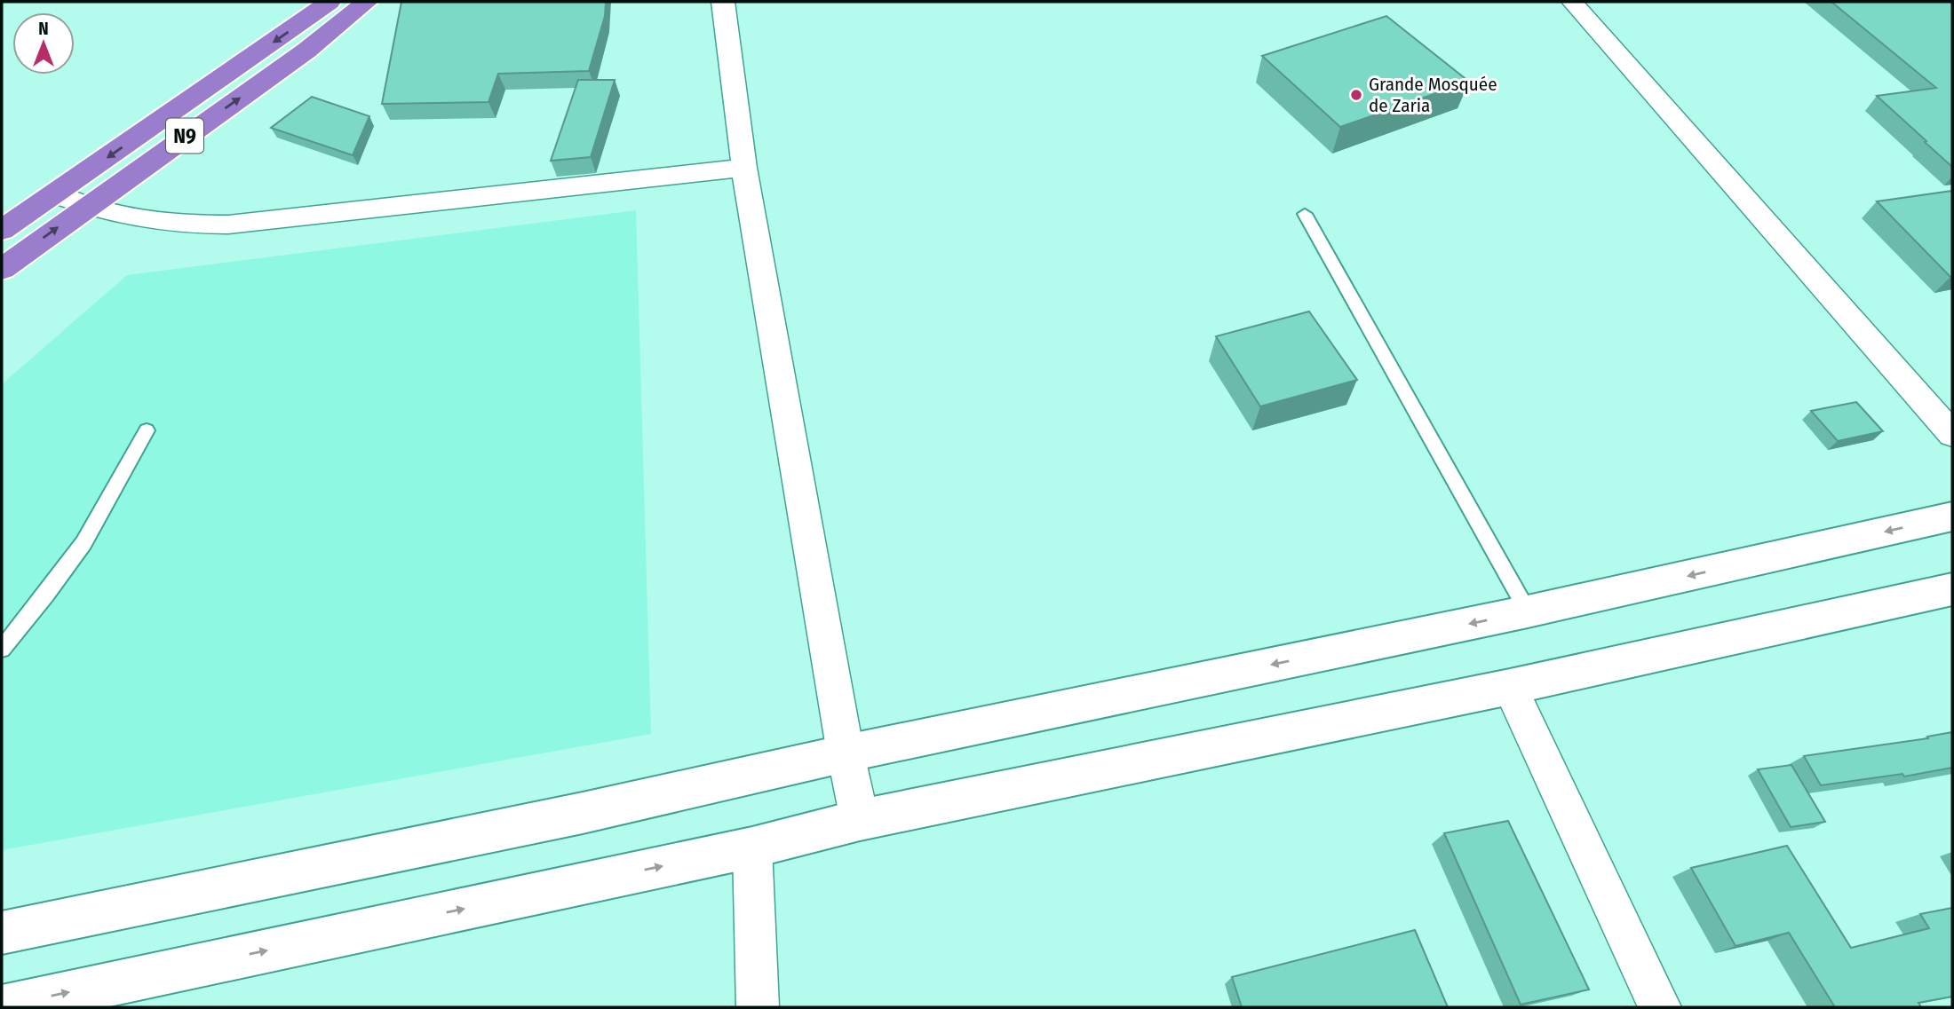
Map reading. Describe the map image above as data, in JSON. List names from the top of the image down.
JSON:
{
  "streets": {
    "highway": ["N9"]
  },
  "places": ["Grande Mosquée de Zaria"],
  "north": "top"
}
